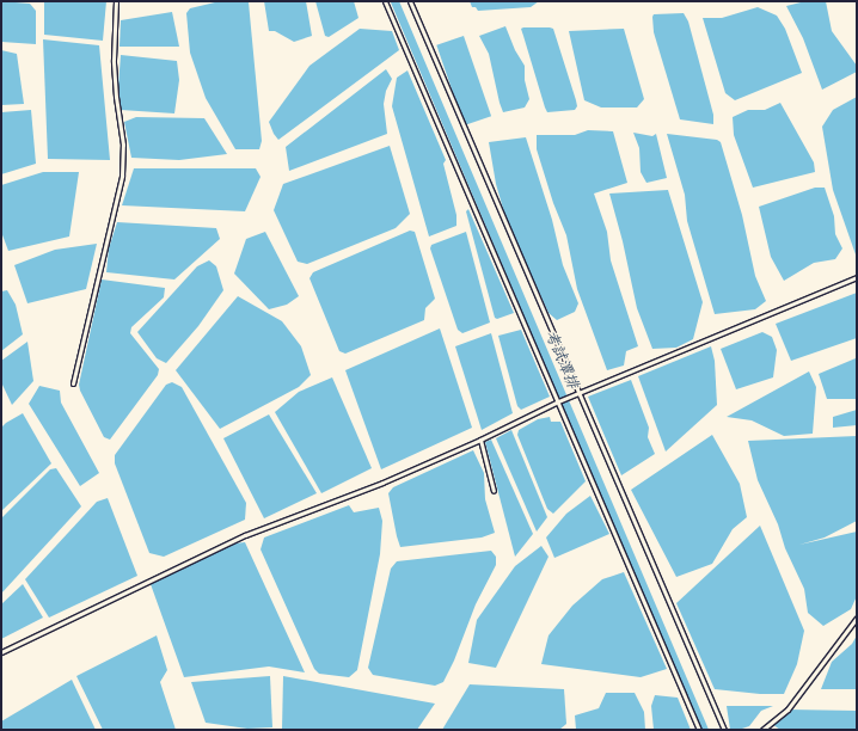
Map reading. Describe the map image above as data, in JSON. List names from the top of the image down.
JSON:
{
  "water": ["考試潭排"]
}
